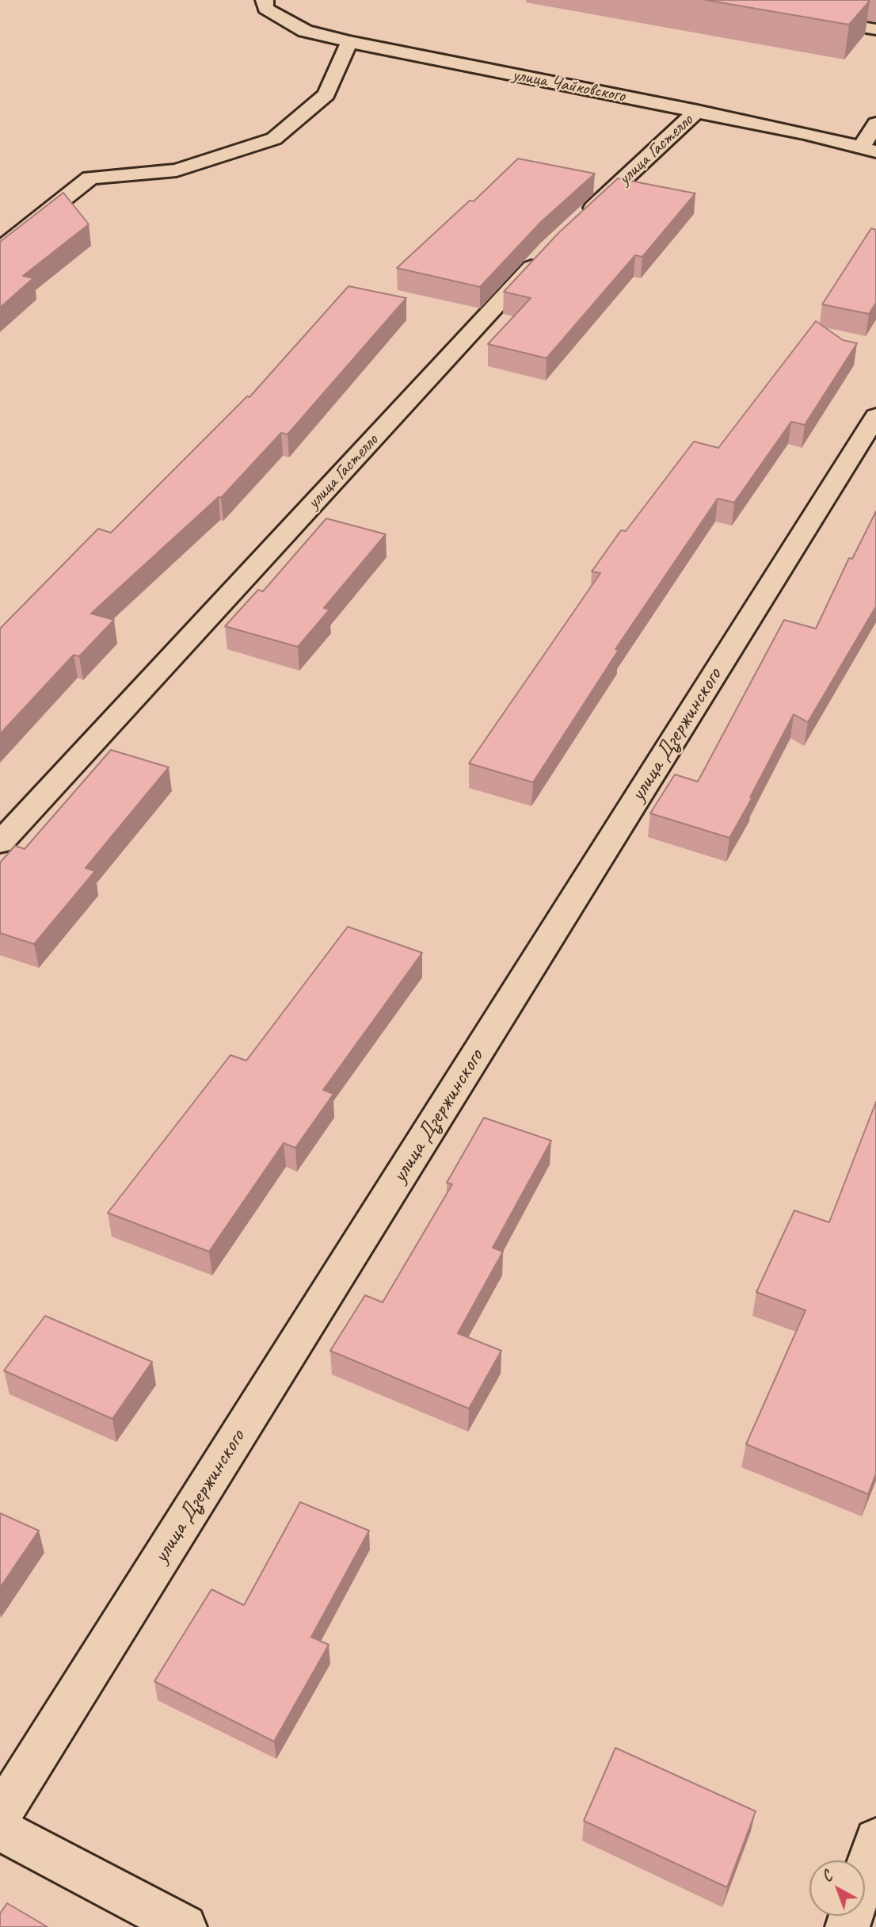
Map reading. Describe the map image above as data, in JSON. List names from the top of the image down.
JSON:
{
  "streets": {
    "street": ["улица Чайковского", "улица Гастелло", "улица Дзержинского"]
  },
  "crossings": [
    ["улица Чайковского", "улица Гастелло"]
  ],
  "north": "top left"
}
